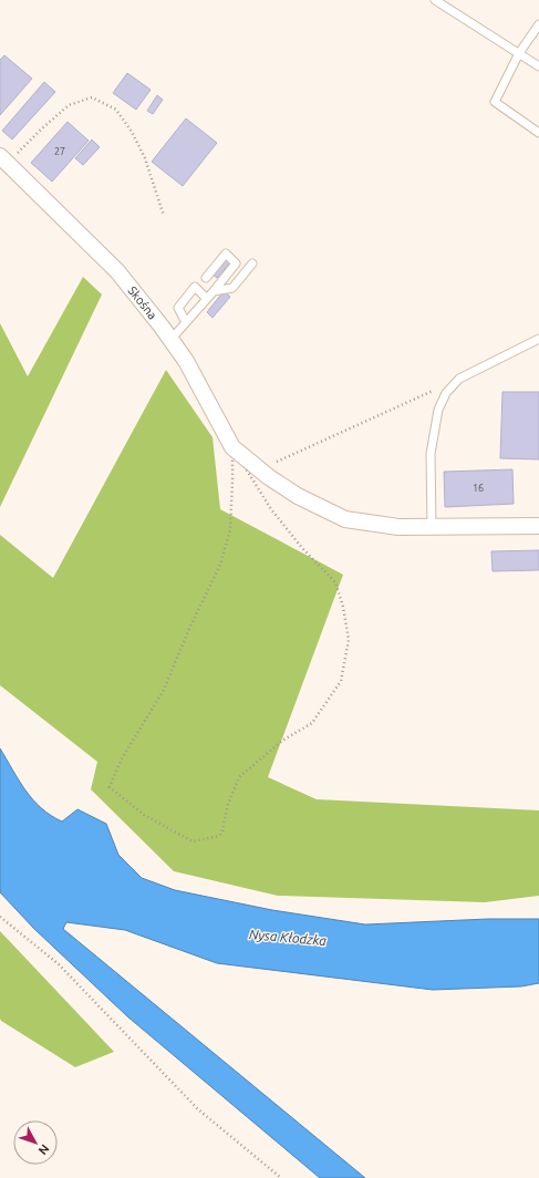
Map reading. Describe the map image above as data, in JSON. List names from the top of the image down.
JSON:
{
  "streets": {
    "street": ["Skośna"]
  },
  "water": ["Nysa Kłodzka"],
  "house_numbers": ["27", "16"],
  "north": "bottom right"
}
